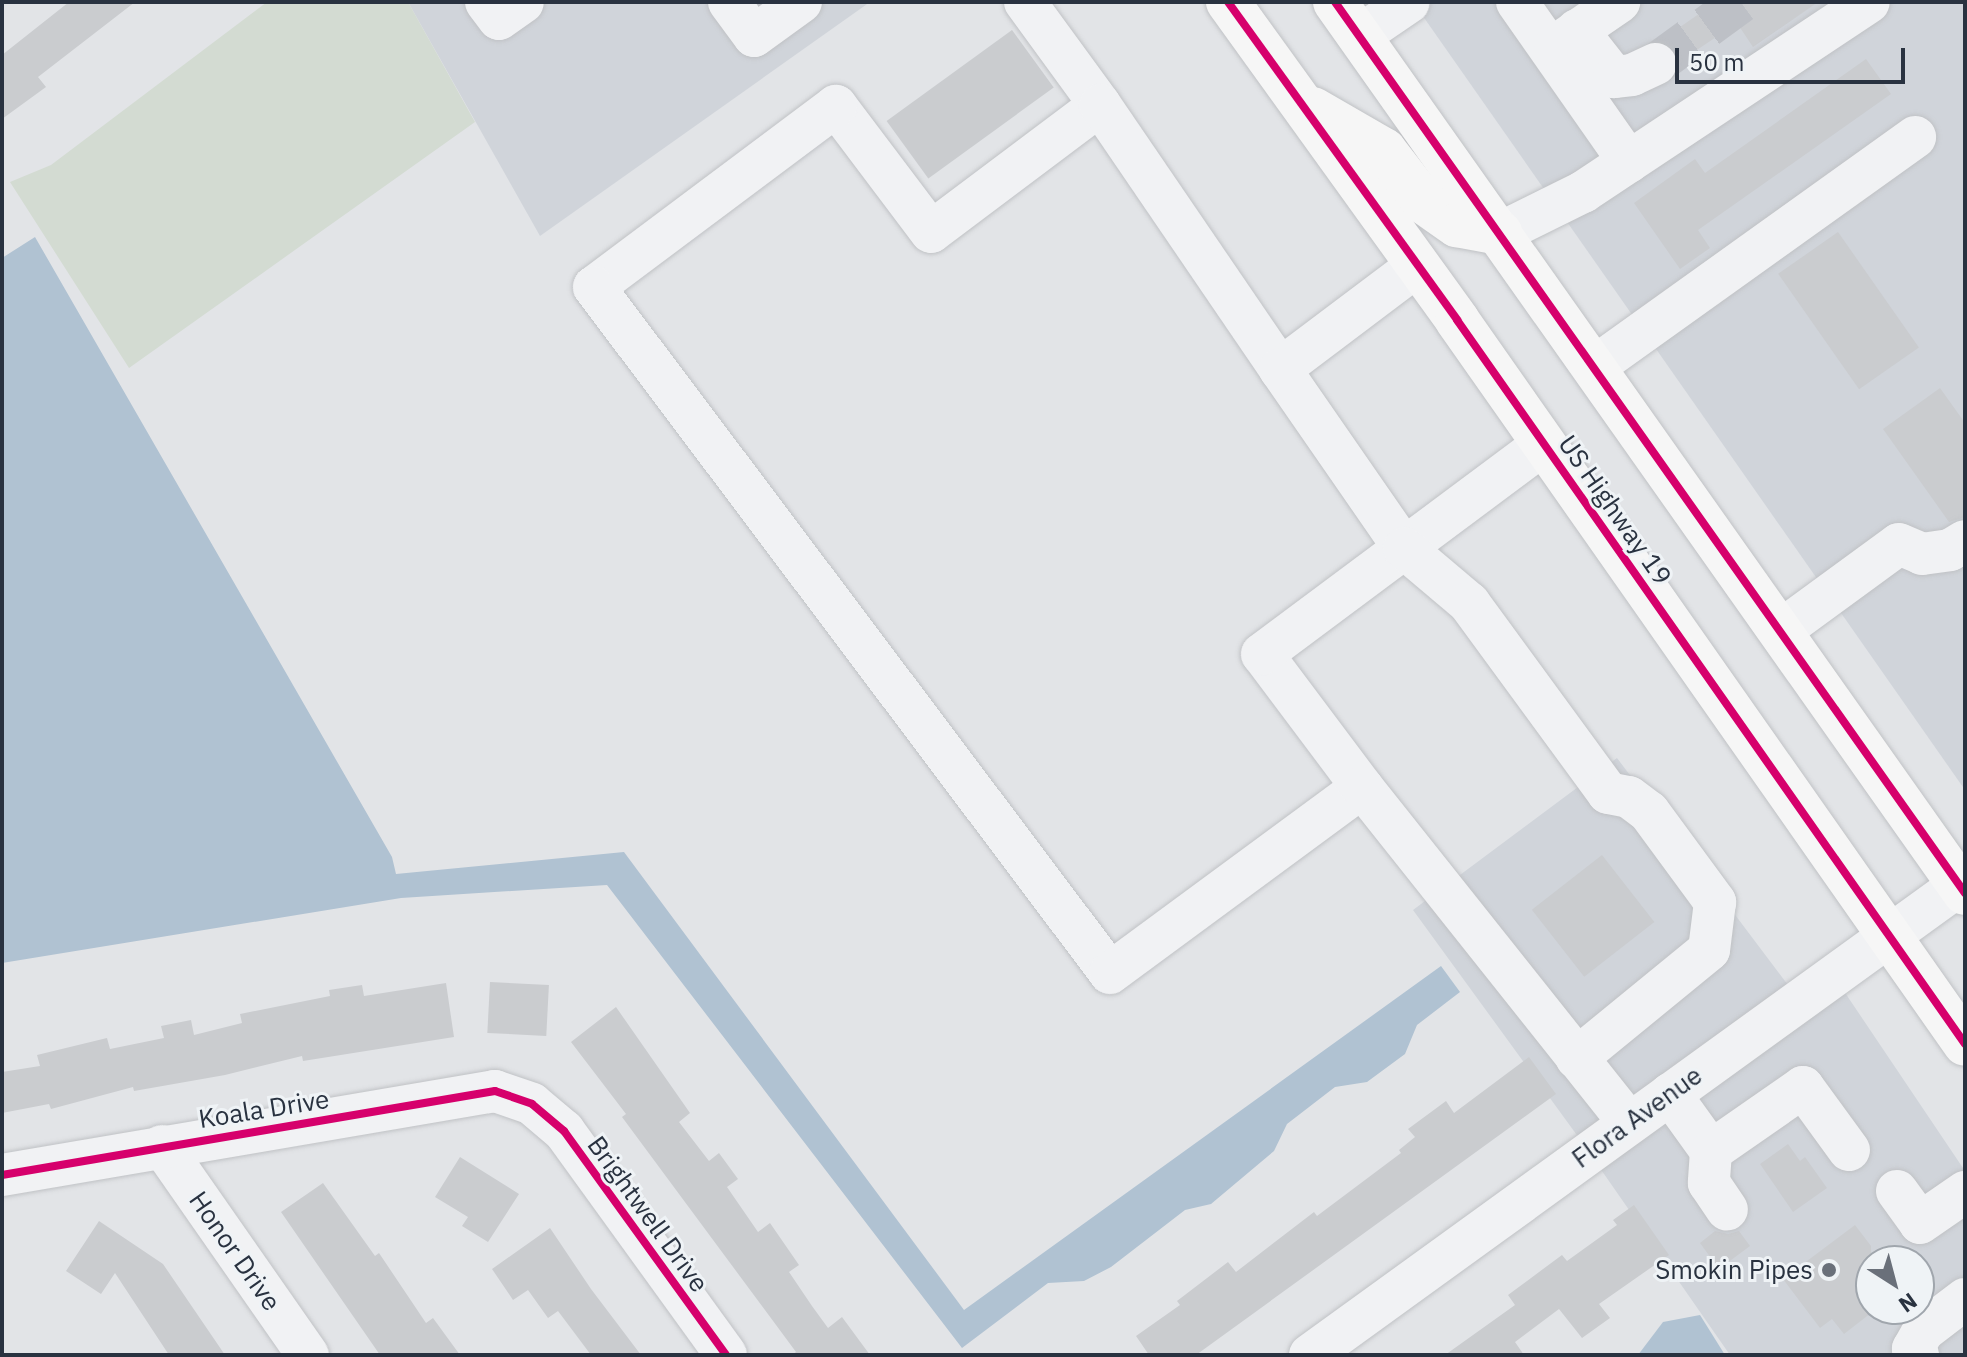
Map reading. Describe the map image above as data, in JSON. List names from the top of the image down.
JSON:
{
  "streets": {
    "highway": ["US Highway 19"],
    "street": [
      "Koala Drive",
      "Flora Avenue",
      "Brightwell Drive",
      "Honor Drive"
    ]
  },
  "crossings": [
    ["US Highway 19", "Flora Avenue"],
    ["Koala Drive", "Brightwell Drive"],
    ["Koala Drive", "Honor Drive"]
  ],
  "places": ["Smokin Pipes"],
  "scale_bar": "50 m",
  "north": "bottom right"
}
